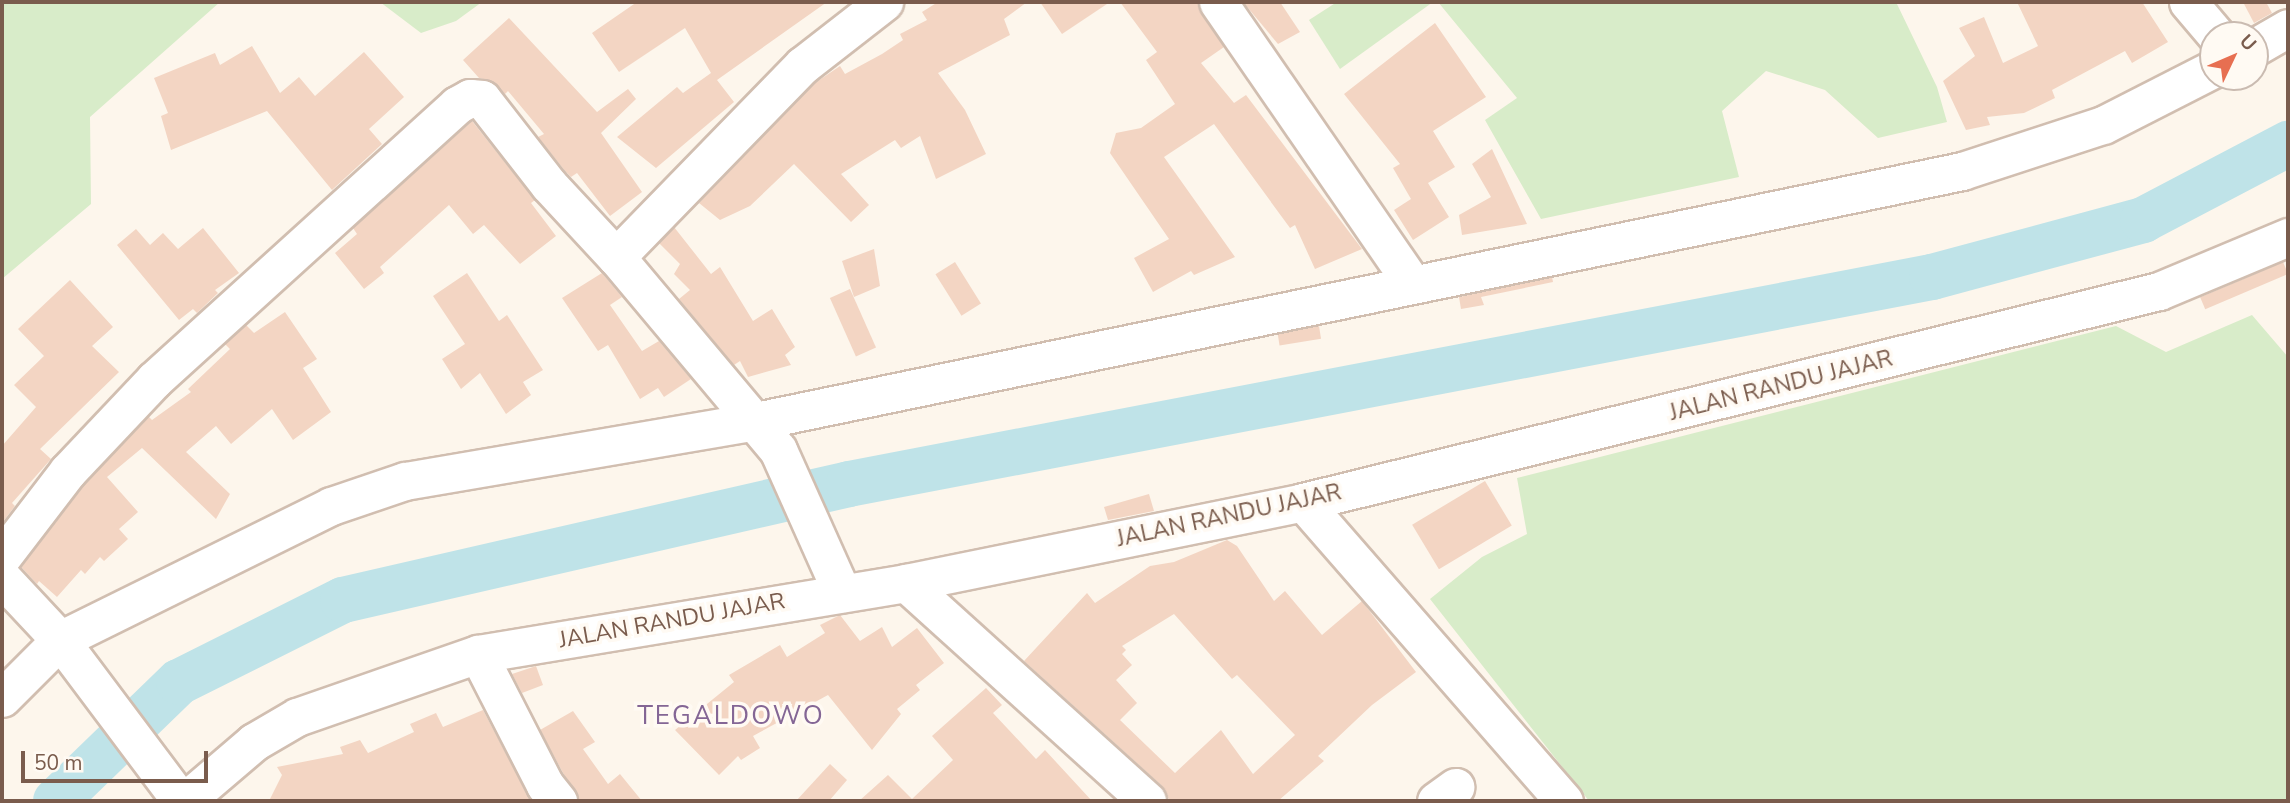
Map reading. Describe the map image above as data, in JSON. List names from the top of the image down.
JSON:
{
  "streets": {
    "street": ["JALAN RANDU JAJAR"]
  },
  "districts": ["TEGALDOWO"],
  "scale_bar": "50 m",
  "north": "top right"
}
